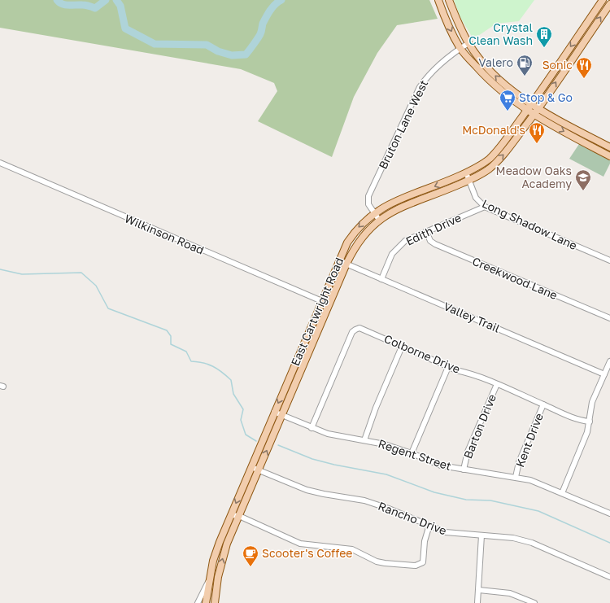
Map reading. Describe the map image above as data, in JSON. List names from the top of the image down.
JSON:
{
  "streets": {
    "main road": ["East Cartwright Road"],
    "street": [
      "Bruton Lane West",
      "Long Shadow Lane",
      "Edith Drive",
      "Wilkinson Road",
      "Creekwood Lane",
      "Valley Trail",
      "Colborne Drive",
      "Barton Drive",
      "Kent Drive",
      "Regent Street",
      "Rancho Drive"
    ]
  },
  "crossings": [
    ["Bruton Lane West", "East Cartwright Road"],
    ["Long Shadow Lane", "Edith Drive"],
    ["Long Shadow Lane", "East Cartwright Road"],
    ["Edith Drive", "Creekwood Lane"],
    ["Edith Drive", "Valley Trail"],
    ["Wilkinson Road", "East Cartwright Road"],
    ["East Cartwright Road", "Valley Trail"],
    ["East Cartwright Road", "Regent Street"],
    ["East Cartwright Road", "Rancho Drive"],
    ["Colborne Drive", "Barton Drive"],
    ["Colborne Drive", "Kent Drive"],
    ["Colborne Drive", "Regent Street"],
    ["Barton Drive", "Regent Street"],
    ["Kent Drive", "Regent Street"]
  ],
  "places": {
    "building": ["Crystal Clean Wash"],
    "fuel station": ["Valero"],
    "restaurant": ["Sonic", "McDonald's"],
    "supermarket": ["Stop & Go"],
    "school or university": ["Meadow Oaks Academy"],
    "cafe": ["Scooter's Coffee"]
  }
}
